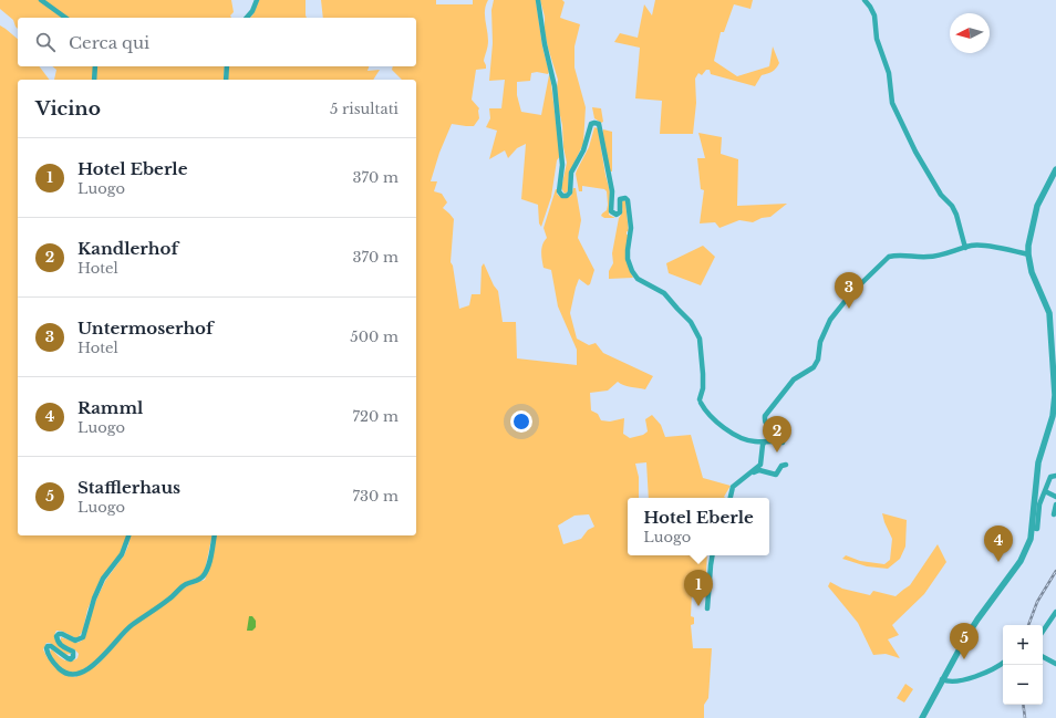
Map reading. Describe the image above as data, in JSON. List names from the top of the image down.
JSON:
{
  "north": "left",
  "page": {
    "search": "Cerca qui",
    "heading": ["Vicino", "5 risultati"],
    "list": [
      {
        "mark": "1",
        "name": "Hotel Eberle",
        "note": "Luogo",
        "value": "370 m"
      },
      {
        "mark": "2",
        "name": "Kandlerhof",
        "note": "Hotel",
        "value": "370 m"
      },
      {
        "mark": "3",
        "name": "Untermoserhof",
        "note": "Hotel",
        "value": "500 m"
      },
      {
        "mark": "4",
        "name": "Ramml",
        "note": "Luogo",
        "value": "720 m"
      },
      {
        "mark": "5",
        "name": "Stafflerhaus",
        "note": "Luogo",
        "value": "730 m"
      }
    ],
    "pins": [
      "3",
      "2",
      "4",
      "1",
      "5"
    ],
    "popup": ["Hotel Eberle", "Luogo"],
    "map_buttons": ["+", "−"]
  }
}
